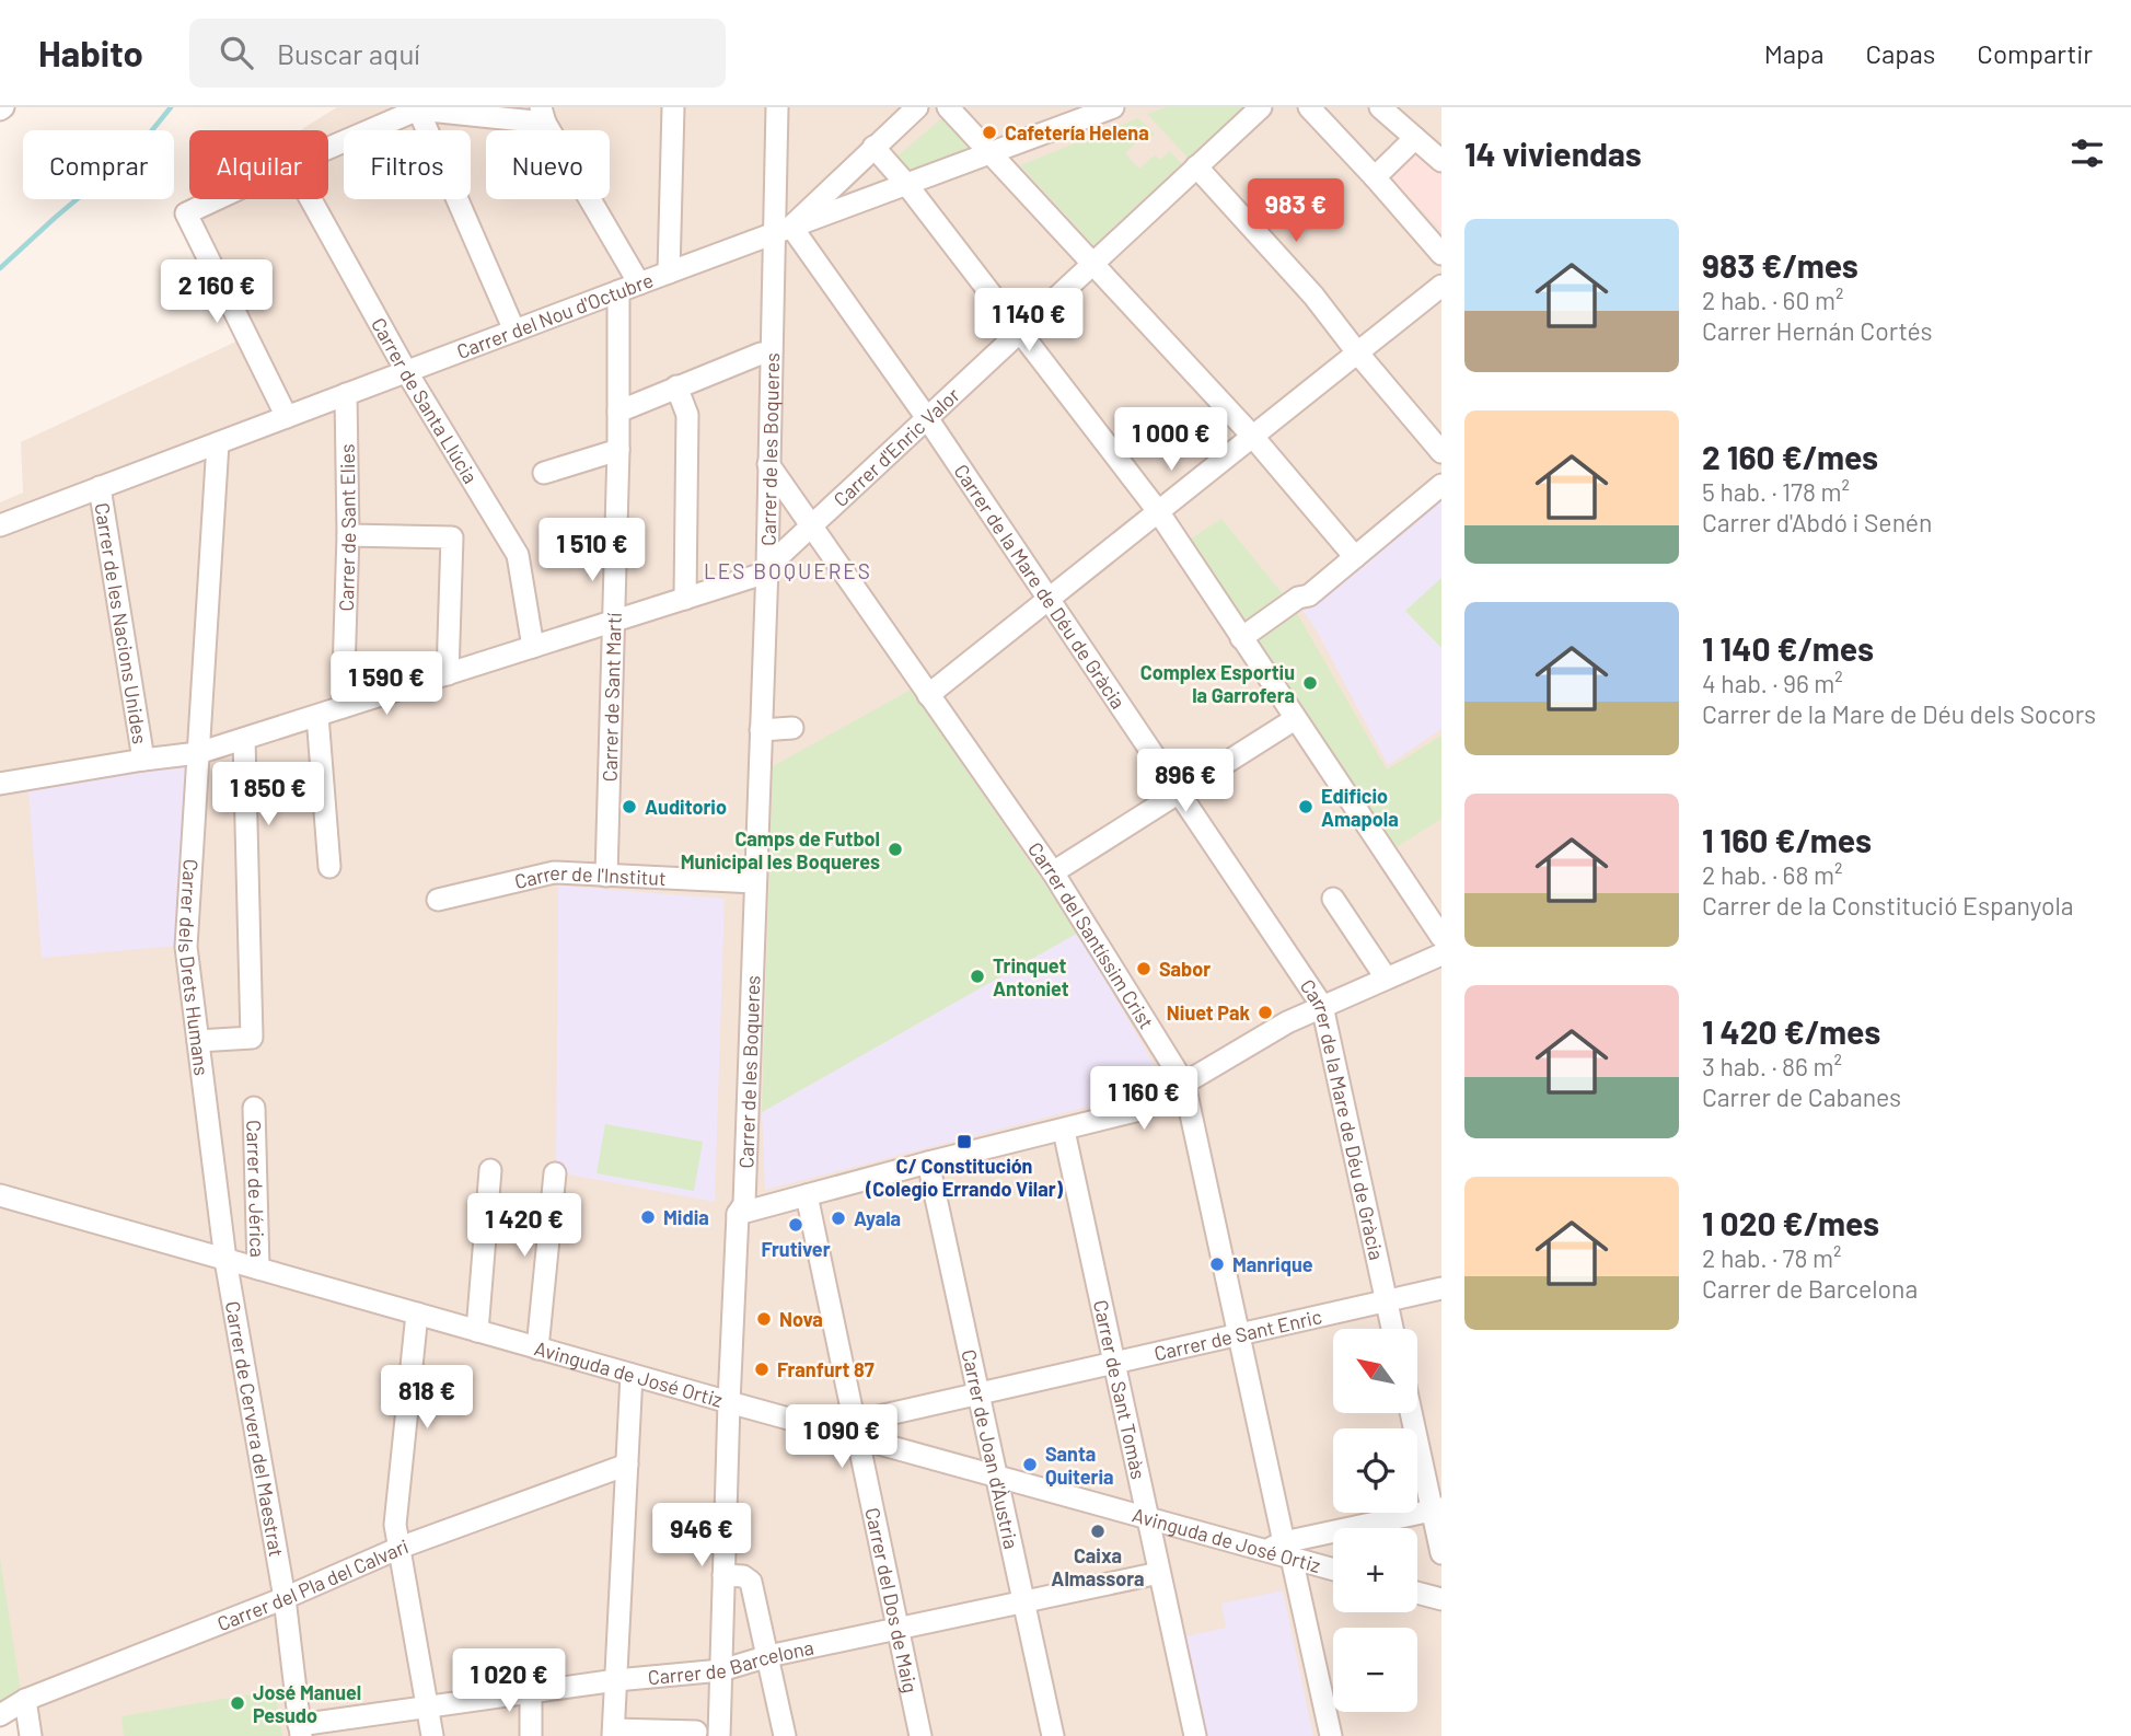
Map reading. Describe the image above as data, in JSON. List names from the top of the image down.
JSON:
{
  "streets": {
    "street": [
      "Carrer del Nou d'Octubre",
      "Carrer de Santa Llúcia",
      "Carrer d'Enric Valor",
      "Carrer de les Boqueres",
      "Carrer de Sant Elies",
      "Carrer de la Mare de Déu de Gràcia",
      "Carrer de les Nacions Unides",
      "Carrer de Sant Martí",
      "Carrer de l'Institut",
      "Carrer del Santíssim Crist",
      "Carrer dels Drets Humans",
      "Carrer de Jérica",
      "Carrer de Sant Enric",
      "Avinguda de José Ortiz",
      "Carrer de Sant Tomàs",
      "Carrer de Cervera del Maestrat",
      "Carrer de Joan d'Àustria",
      "Carrer del Pla del Calvari",
      "Carrer del Dos de Maig",
      "Carrer de Barcelona"
    ]
  },
  "crossings": [
    ["Carrer del Nou d'Octubre", "Carrer de Santa Llúcia"],
    ["Carrer del Nou d'Octubre", "Carrer de les Boqueres"],
    ["Carrer del Nou d'Octubre", "Carrer de Sant Elies"],
    ["Carrer del Nou d'Octubre", "Carrer de la Mare de Déu de Gràcia"],
    ["Carrer del Nou d'Octubre", "Carrer de les Nacions Unides"],
    ["Carrer del Nou d'Octubre", "Carrer de Sant Martí"],
    ["Carrer del Nou d'Octubre", "Carrer dels Drets Humans"],
    ["Carrer d'Enric Valor", "Carrer de les Boqueres"],
    ["Carrer d'Enric Valor", "Carrer de la Mare de Déu de Gràcia"],
    ["Carrer d'Enric Valor", "Carrer del Santíssim Crist"],
    ["Carrer de les Boqueres", "Carrer de la Mare de Déu de Gràcia"],
    ["Carrer de les Boqueres", "Carrer de l'Institut"],
    ["Carrer de les Boqueres", "Carrer del Santíssim Crist"],
    ["Carrer de les Boqueres", "Avinguda de José Ortiz"],
    ["Carrer de les Boqueres", "Carrer de Barcelona"],
    ["Carrer de la Mare de Déu de Gràcia", "Carrer de Sant Enric"],
    ["Carrer de Sant Martí", "Carrer de l'Institut"],
    ["Carrer del Santíssim Crist", "Carrer de Sant Enric"],
    ["Carrer del Santíssim Crist", "Avinguda de José Ortiz"],
    ["Carrer dels Drets Humans", "Avinguda de José Ortiz"],
    ["Carrer dels Drets Humans", "Carrer de Cervera del Maestrat"],
    ["Carrer de Jérica", "Avinguda de José Ortiz"],
    ["Carrer de Sant Enric", "Avinguda de José Ortiz"],
    ["Carrer de Sant Enric", "Carrer de Sant Tomàs"],
    ["Carrer de Sant Enric", "Carrer de Joan d'Àustria"],
    ["Carrer de Sant Enric", "Carrer del Dos de Maig"],
    ["Avinguda de José Ortiz", "Carrer de Sant Tomàs"],
    ["Avinguda de José Ortiz", "Carrer de Cervera del Maestrat"],
    ["Avinguda de José Ortiz", "Carrer de Joan d'Àustria"],
    ["Avinguda de José Ortiz", "Carrer del Dos de Maig"],
    ["Carrer de Sant Tomàs", "Carrer de Barcelona"],
    ["Carrer de Cervera del Maestrat", "Carrer del Pla del Calvari"],
    ["Carrer de Cervera del Maestrat", "Carrer de Barcelona"],
    ["Carrer de Joan d'Àustria", "Carrer de Barcelona"],
    ["Carrer del Dos de Maig", "Carrer de Barcelona"]
  ],
  "districts": ["LES BOQUERES"],
  "places": {
    "other": [
      "Cafetería Helena",
      "Complex Esportiu la Garrofera",
      "Auditorio",
      "Edificio Amapola",
      "Camps de Futbol Municipal les Boqueres",
      "Sabor",
      "Trinquet Antoniet",
      "Niuet Pak",
      "Midia",
      "Ayala",
      "Frutiver",
      "Manrique",
      "Nova",
      "Franfurt 87",
      "Santa Quiteria",
      "Caixa Almassora",
      "José Manuel Pesudo"
    ],
    "transit": ["C/ Constitución (Colegio Errando Vilar)"]
  },
  "north": "top left",
  "page": {
    "header": "Habito",
    "search": "Buscar aquí",
    "nav": ["Mapa", "Capas", "Compartir"],
    "heading": "14 viviendas",
    "chip": [
      "Comprar",
      "Alquilar",
      "Filtros",
      "Nuevo"
    ],
    "price": [
      "983 €",
      "2 160 €",
      "1 140 €",
      "1 000 €",
      "1 510 €",
      "1 590 €",
      "896 €",
      "1 850 €",
      "1 160 €",
      "1 420 €",
      "818 €",
      "1 090 €",
      "946 €",
      "1 020 €"
    ],
    "list": [
      {
        "name": "983 €/mes",
        "note": "2 hab. · 60 m² · Carrer Hernán Cortés"
      },
      {
        "name": "2 160 €/mes",
        "note": "5 hab. · 178 m² · Carrer d'Abdó i Senén"
      },
      {
        "name": "1 140 €/mes",
        "note": "4 hab. · 96 m² · Carrer de la Mare de Déu dels Socors"
      },
      {
        "name": "1 160 €/mes",
        "note": "2 hab. · 68 m² · Carrer de la Constitució Espanyola"
      },
      {
        "name": "1 420 €/mes",
        "note": "3 hab. · 86 m² · Carrer de Cabanes"
      },
      {
        "name": "1 020 €/mes",
        "note": "2 hab. · 78 m² · Carrer de Barcelona"
      }
    ],
    "map_buttons": ["+", "−"]
  }
}
